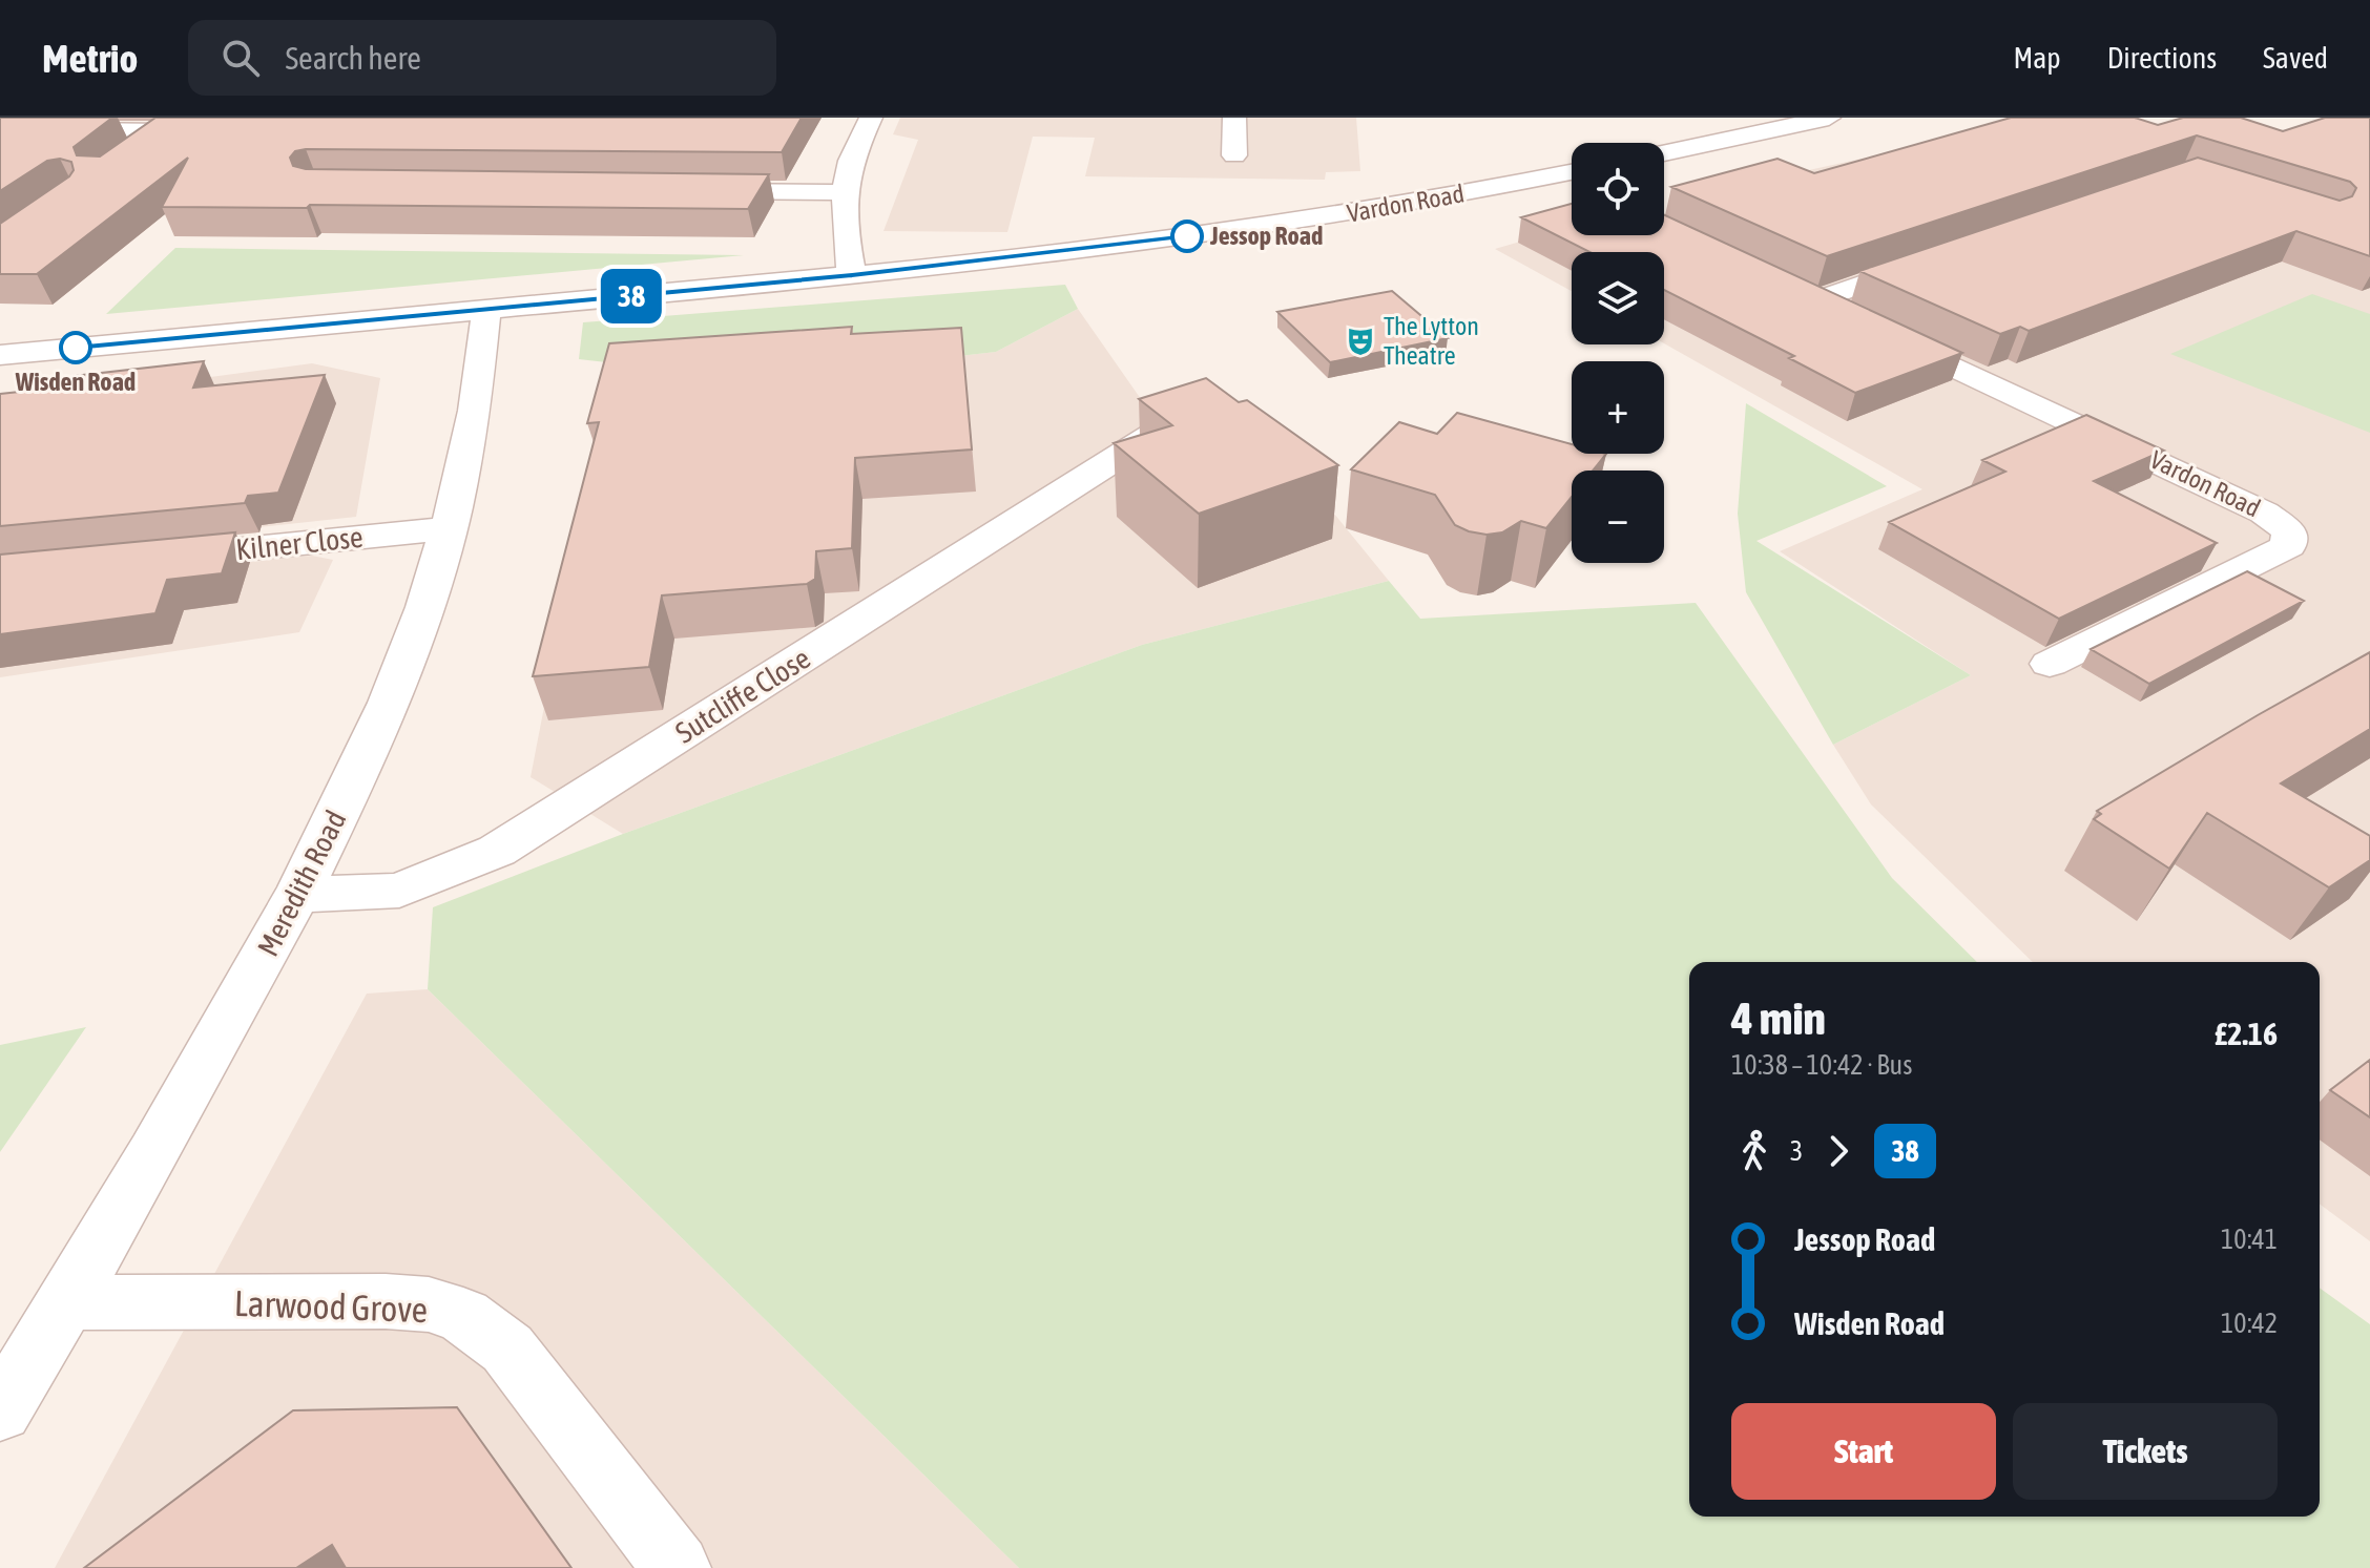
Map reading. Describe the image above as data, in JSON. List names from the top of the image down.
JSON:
{
  "streets": {
    "street": [
      "Vardon Road",
      "Kilner Close",
      "Sutcliffe Close",
      "Meredith Road",
      "Larwood Grove"
    ]
  },
  "crossings": [
    ["Vardon Road", "Meredith Road"],
    ["Kilner Close", "Meredith Road"],
    ["Sutcliffe Close", "Meredith Road"],
    ["Meredith Road", "Larwood Grove"]
  ],
  "places": {
    "other": ["Jessop Road", "Wisden Road"],
    "theatre": ["The Lytton Theatre"]
  },
  "lines": ["bus line 38"],
  "page": {
    "header": "Metrio",
    "search": "Search here",
    "nav": ["Map", "Directions", "Saved"],
    "on_map": "38",
    "map_buttons": ["+", "−"],
    "heading": ["4 min", "10:38 – 10:42 · Bus", "£2.16"],
    "legs": ["3", "38"],
    "list": [
      {
        "name": "Jessop Road",
        "value": "10:41"
      },
      {
        "name": "Wisden Road",
        "value": "10:42"
      }
    ],
    "buttons": ["Start", "Tickets"]
  }
}
